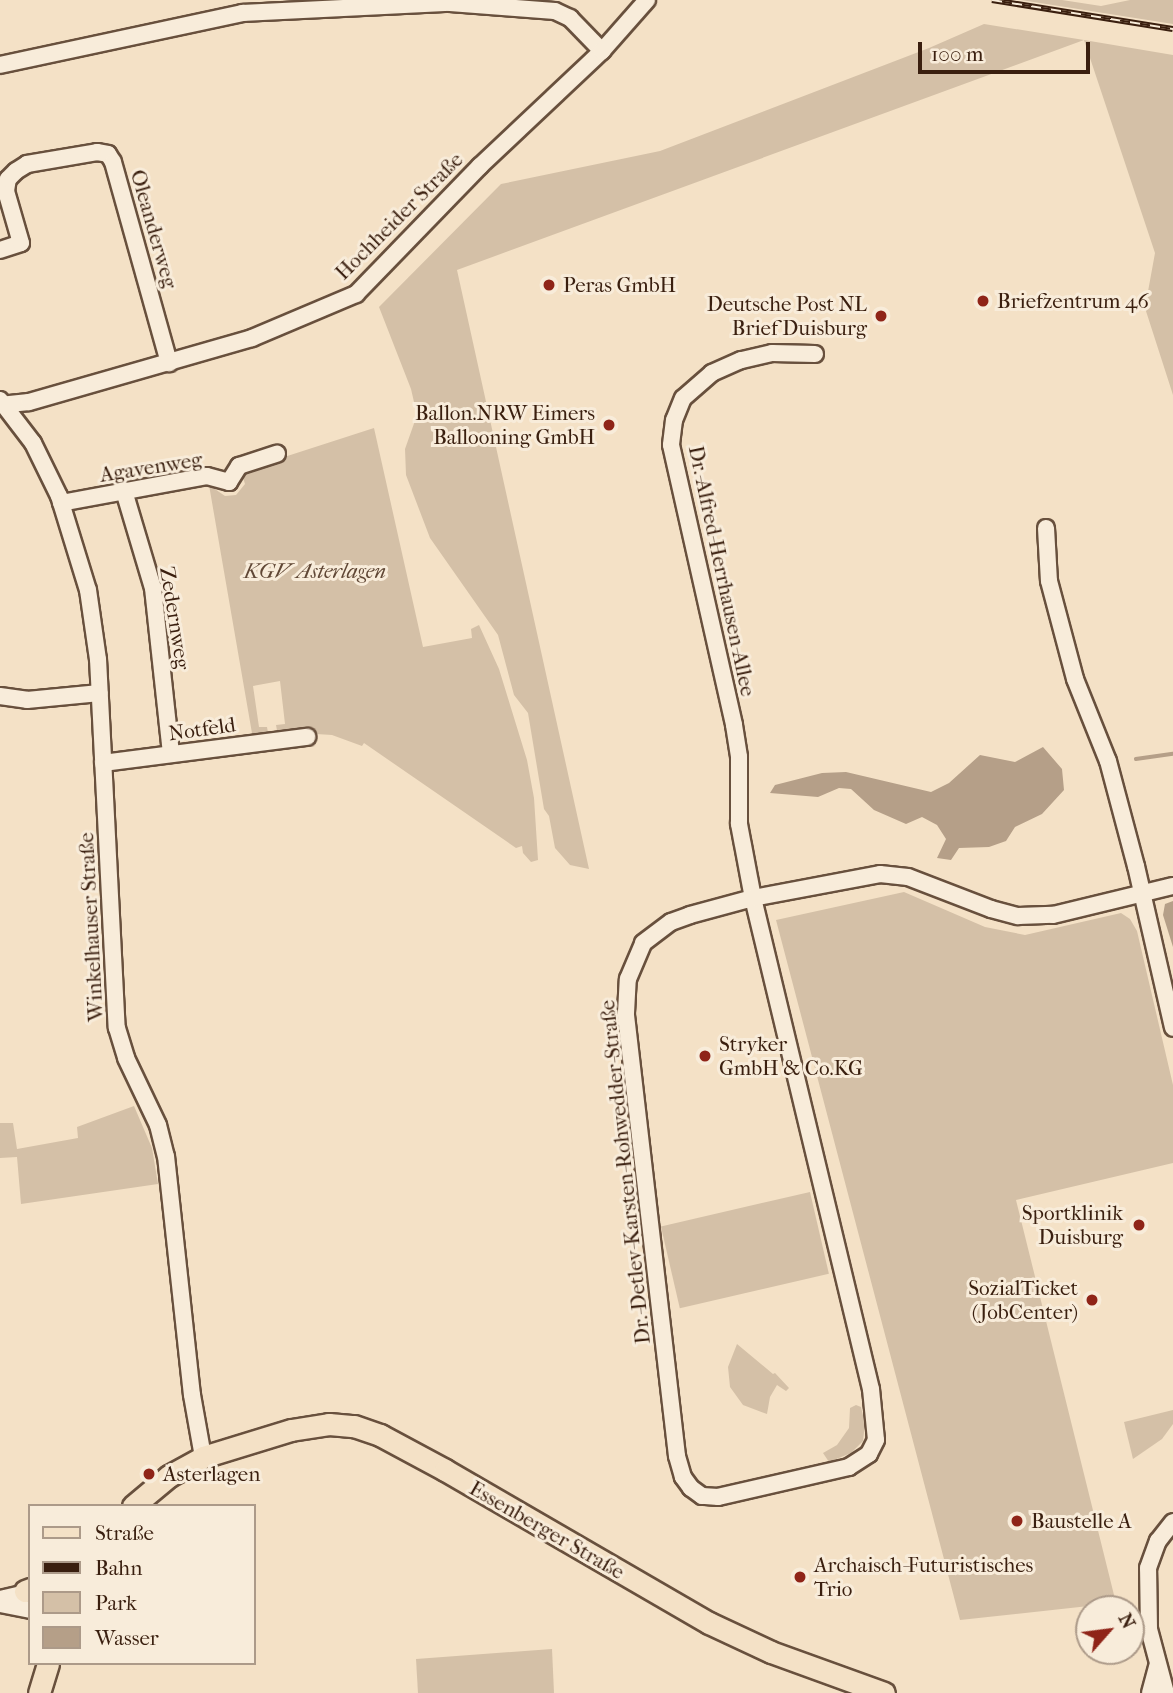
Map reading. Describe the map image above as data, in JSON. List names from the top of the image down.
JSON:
{
  "streets": {
    "main road": ["Essenberger Straße"],
    "street": [
      "Hochheider Straße",
      "Oleanderweg",
      "Agavenweg",
      "Dr.-Alfred-Herrhausen-Allee",
      "Zedernweg",
      "Notfeld",
      "Winkelhauser Straße",
      "Dr.-Detlev-Karsten-Rohwedder-Straße"
    ]
  },
  "crossings": [
    ["Hochheider Straße", "Oleanderweg"],
    ["Hochheider Straße", "Winkelhauser Straße"],
    ["Agavenweg", "Zedernweg"],
    ["Agavenweg", "Winkelhauser Straße"],
    ["Dr.-Alfred-Herrhausen-Allee", "Dr.-Detlev-Karsten-Rohwedder-Straße"],
    ["Zedernweg", "Notfeld"],
    ["Notfeld", "Winkelhauser Straße"],
    ["Winkelhauser Straße", "Essenberger Straße"]
  ],
  "parks": ["KGV Asterlagen"],
  "places": [
    "Peras GmbH",
    "Briefzentrum 46",
    "Deutsche Post NL Brief Duisburg",
    "Ballon.NRW Eimers Ballooning GmbH",
    "Stryker GmbH & Co.KG",
    "Sportklinik Duisburg",
    "SozialTicket (JobCenter)",
    "Asterlagen",
    "Baustelle A",
    "Archaisch-Futuristisches Trio"
  ],
  "legend": [
    "Straße",
    "Bahn",
    "Park",
    "Wasser"
  ],
  "scale_bar": "100 m",
  "north": "top right"
}
